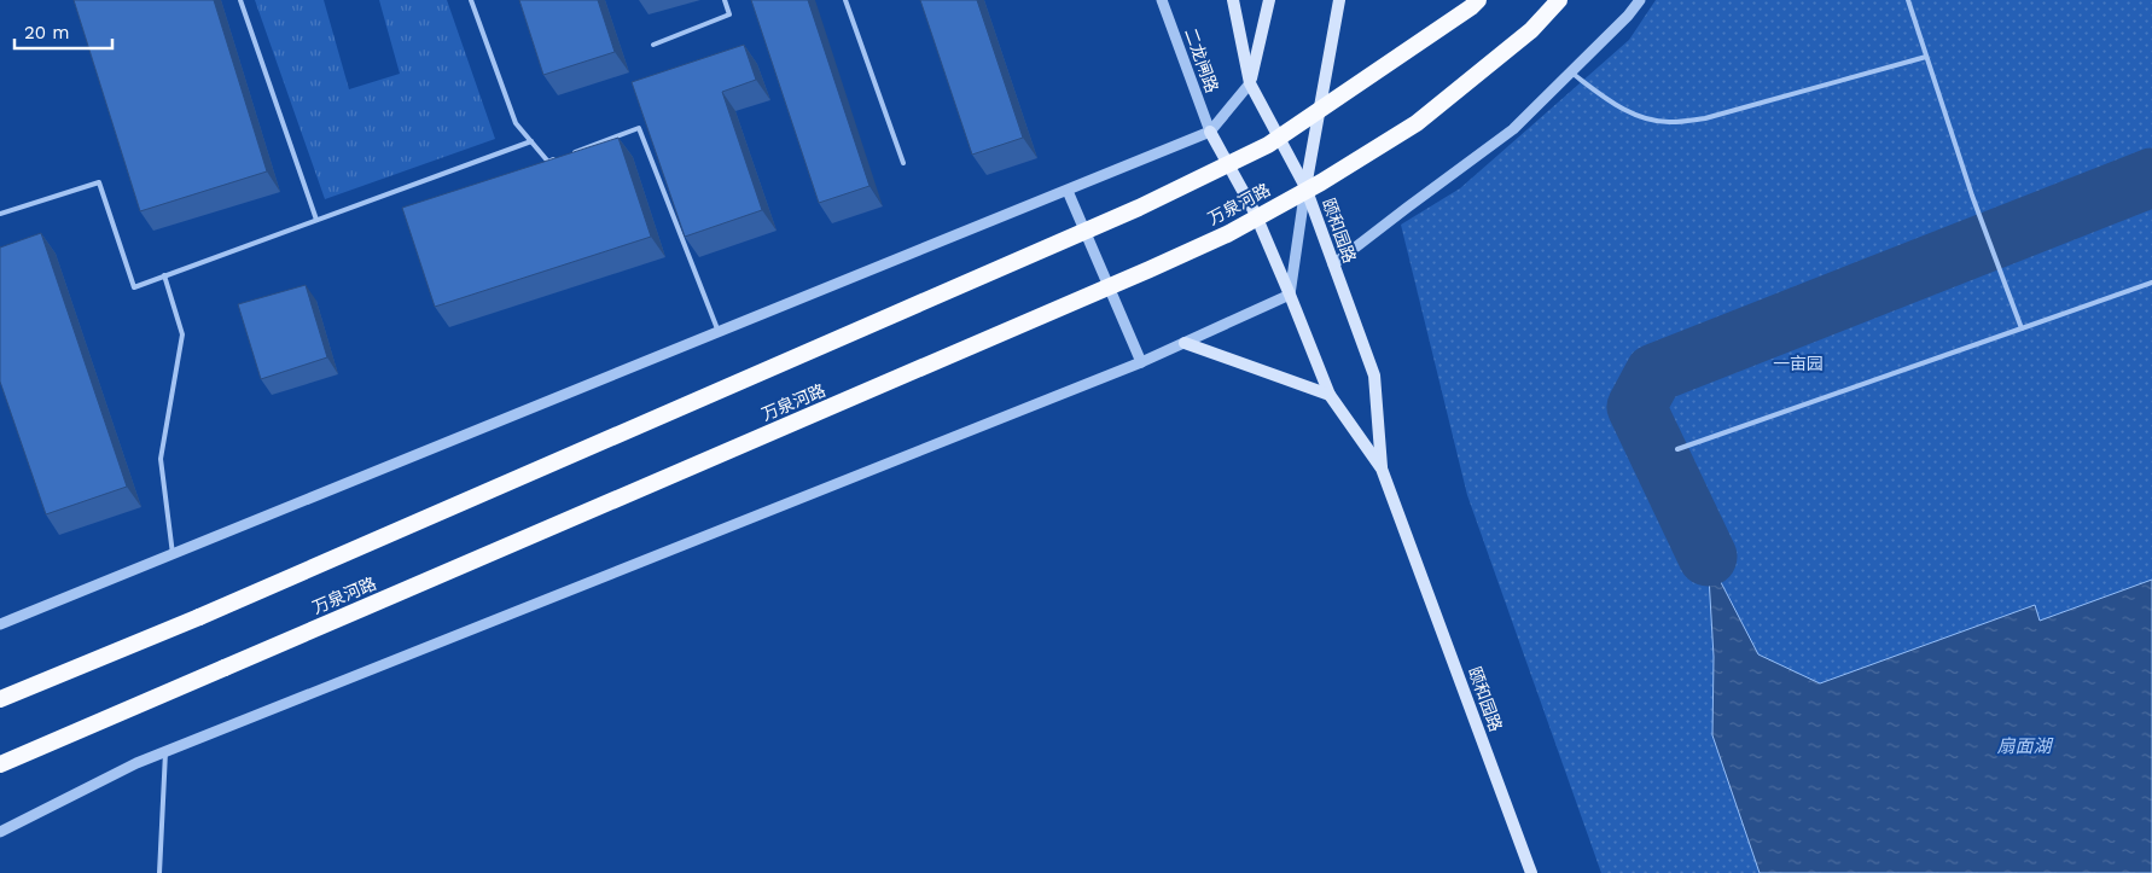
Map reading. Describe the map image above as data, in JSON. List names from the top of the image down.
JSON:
{
  "streets": {
    "highway": ["万泉河路"],
    "main road": ["颐和园路"],
    "street": ["二龙闸路"]
  },
  "crossings": [
    ["二龙闸路", "颐和园路"]
  ],
  "water": ["扇面湖"],
  "parks": ["一亩园"],
  "scale_bar": "20 m"
}
